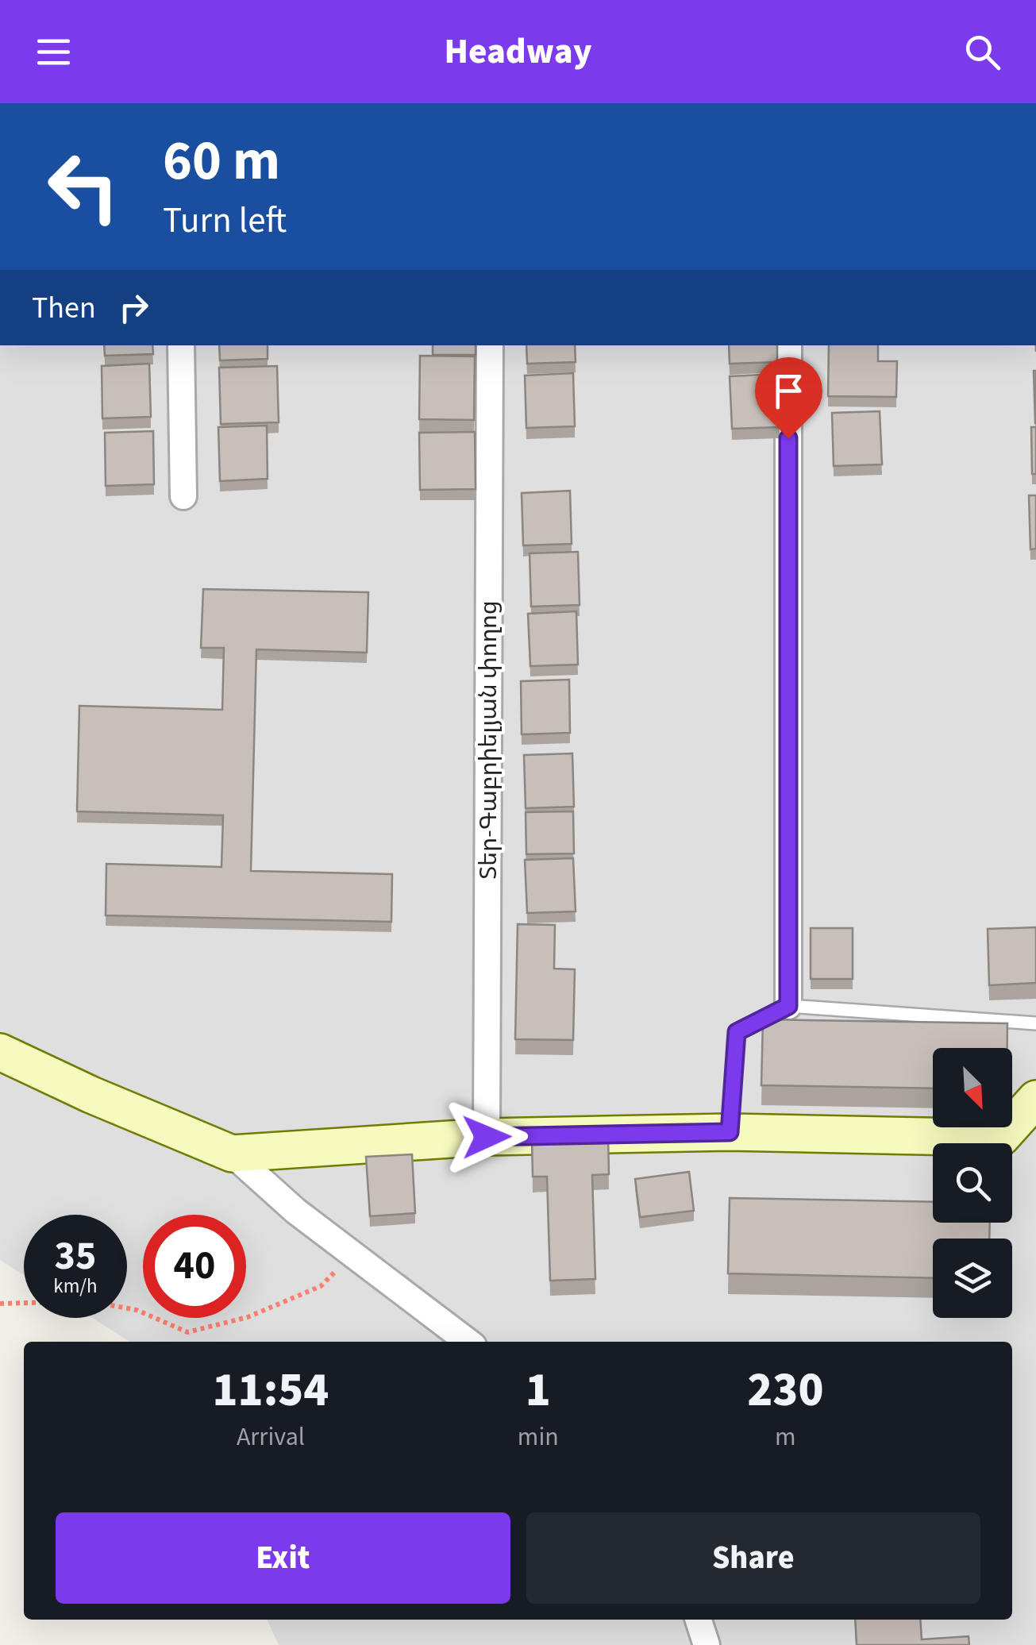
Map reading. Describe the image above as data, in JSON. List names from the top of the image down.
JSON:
{
  "streets": {
    "street": ["Տեր-Գաբրիելյան փողոց"]
  },
  "north": "bottom right",
  "page": {
    "header": "Headway",
    "turn": ["60 m", "Turn left"],
    "then": "Then",
    "speed": "35 km/h",
    "limit": "40",
    "eta": [
      "11:54",
      "Arrival",
      "1",
      "min",
      "230",
      "m"
    ],
    "buttons": ["Exit", "Share"]
  }
}
